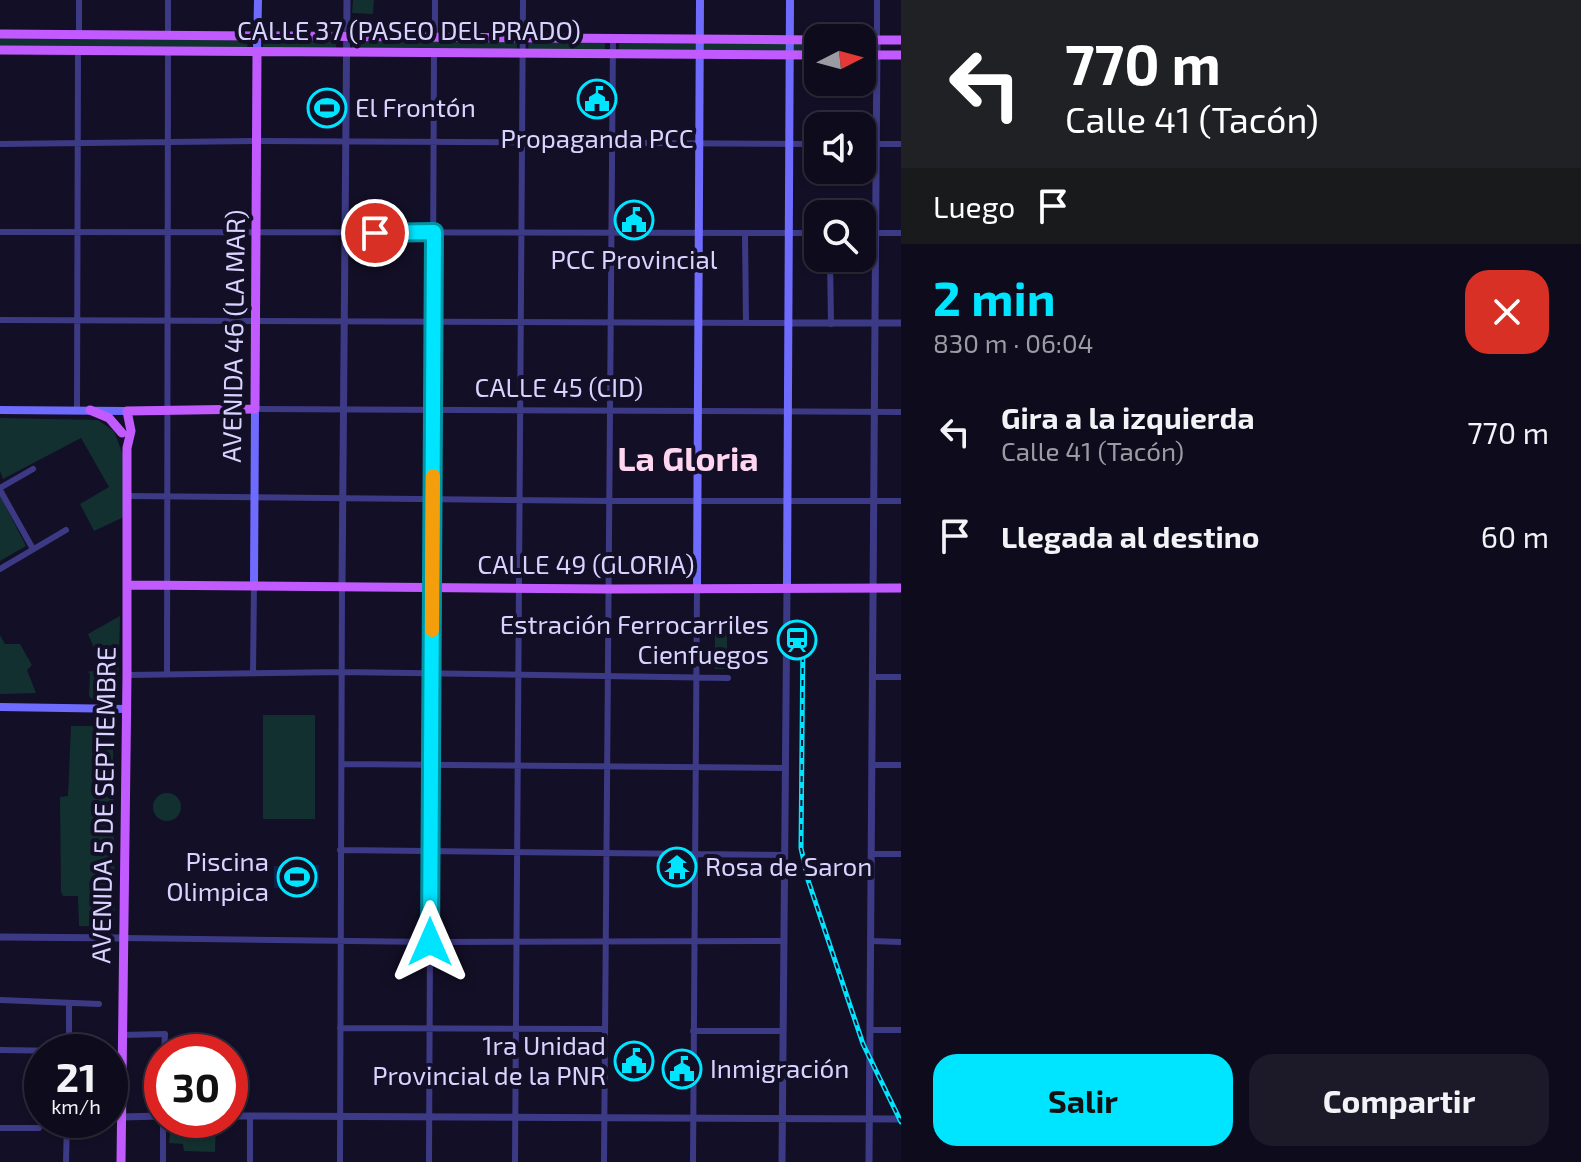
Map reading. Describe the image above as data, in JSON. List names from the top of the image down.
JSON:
{
  "streets": {
    "main road": [
      "CALLE 37 (PASEO DEL PRADO)",
      "AVENIDA 46 (LA MAR)",
      "CALLE 45 (CID)",
      "CALLE 49 (GLORIA)",
      "AVENIDA 5 DE SEPTIEMBRE"
    ]
  },
  "crossings": [
    ["CALLE 37 (PASEO DEL PRADO)", "AVENIDA 46 (LA MAR)"],
    ["AVENIDA 46 (LA MAR)", "CALLE 45 (CID)"],
    ["AVENIDA 46 (LA MAR)", "CALLE 49 (GLORIA)"],
    ["CALLE 45 (CID)", "AVENIDA 5 DE SEPTIEMBRE"],
    ["CALLE 49 (GLORIA)", "AVENIDA 5 DE SEPTIEMBRE"]
  ],
  "districts": ["La Gloria"],
  "places": {
    "public building": [
      "Propaganda PCC",
      "PCC Provincial",
      "1ra Unidad Provincial de la PNR",
      "Inmigración"
    ],
    "sports": ["El Frontón", "Piscina Olimpica"],
    "station": ["Estración Ferrocarriles Cienfuegos"],
    "temple": ["Rosa de Saron"]
  },
  "north": "right",
  "page": {
    "turn": ["770 m", "Calle 41 (Tacón)"],
    "then": "Luego",
    "heading": ["2 min", "830 m · 06:04"],
    "list": [
      {
        "name": "Gira a la izquierda",
        "note": "Calle 41 (Tacón)",
        "value": "770 m"
      },
      {
        "name": "Llegada al destino",
        "value": "60 m"
      }
    ],
    "speed": "21 km/h",
    "limit": "30",
    "buttons": ["Salir", "Compartir"]
  }
}
